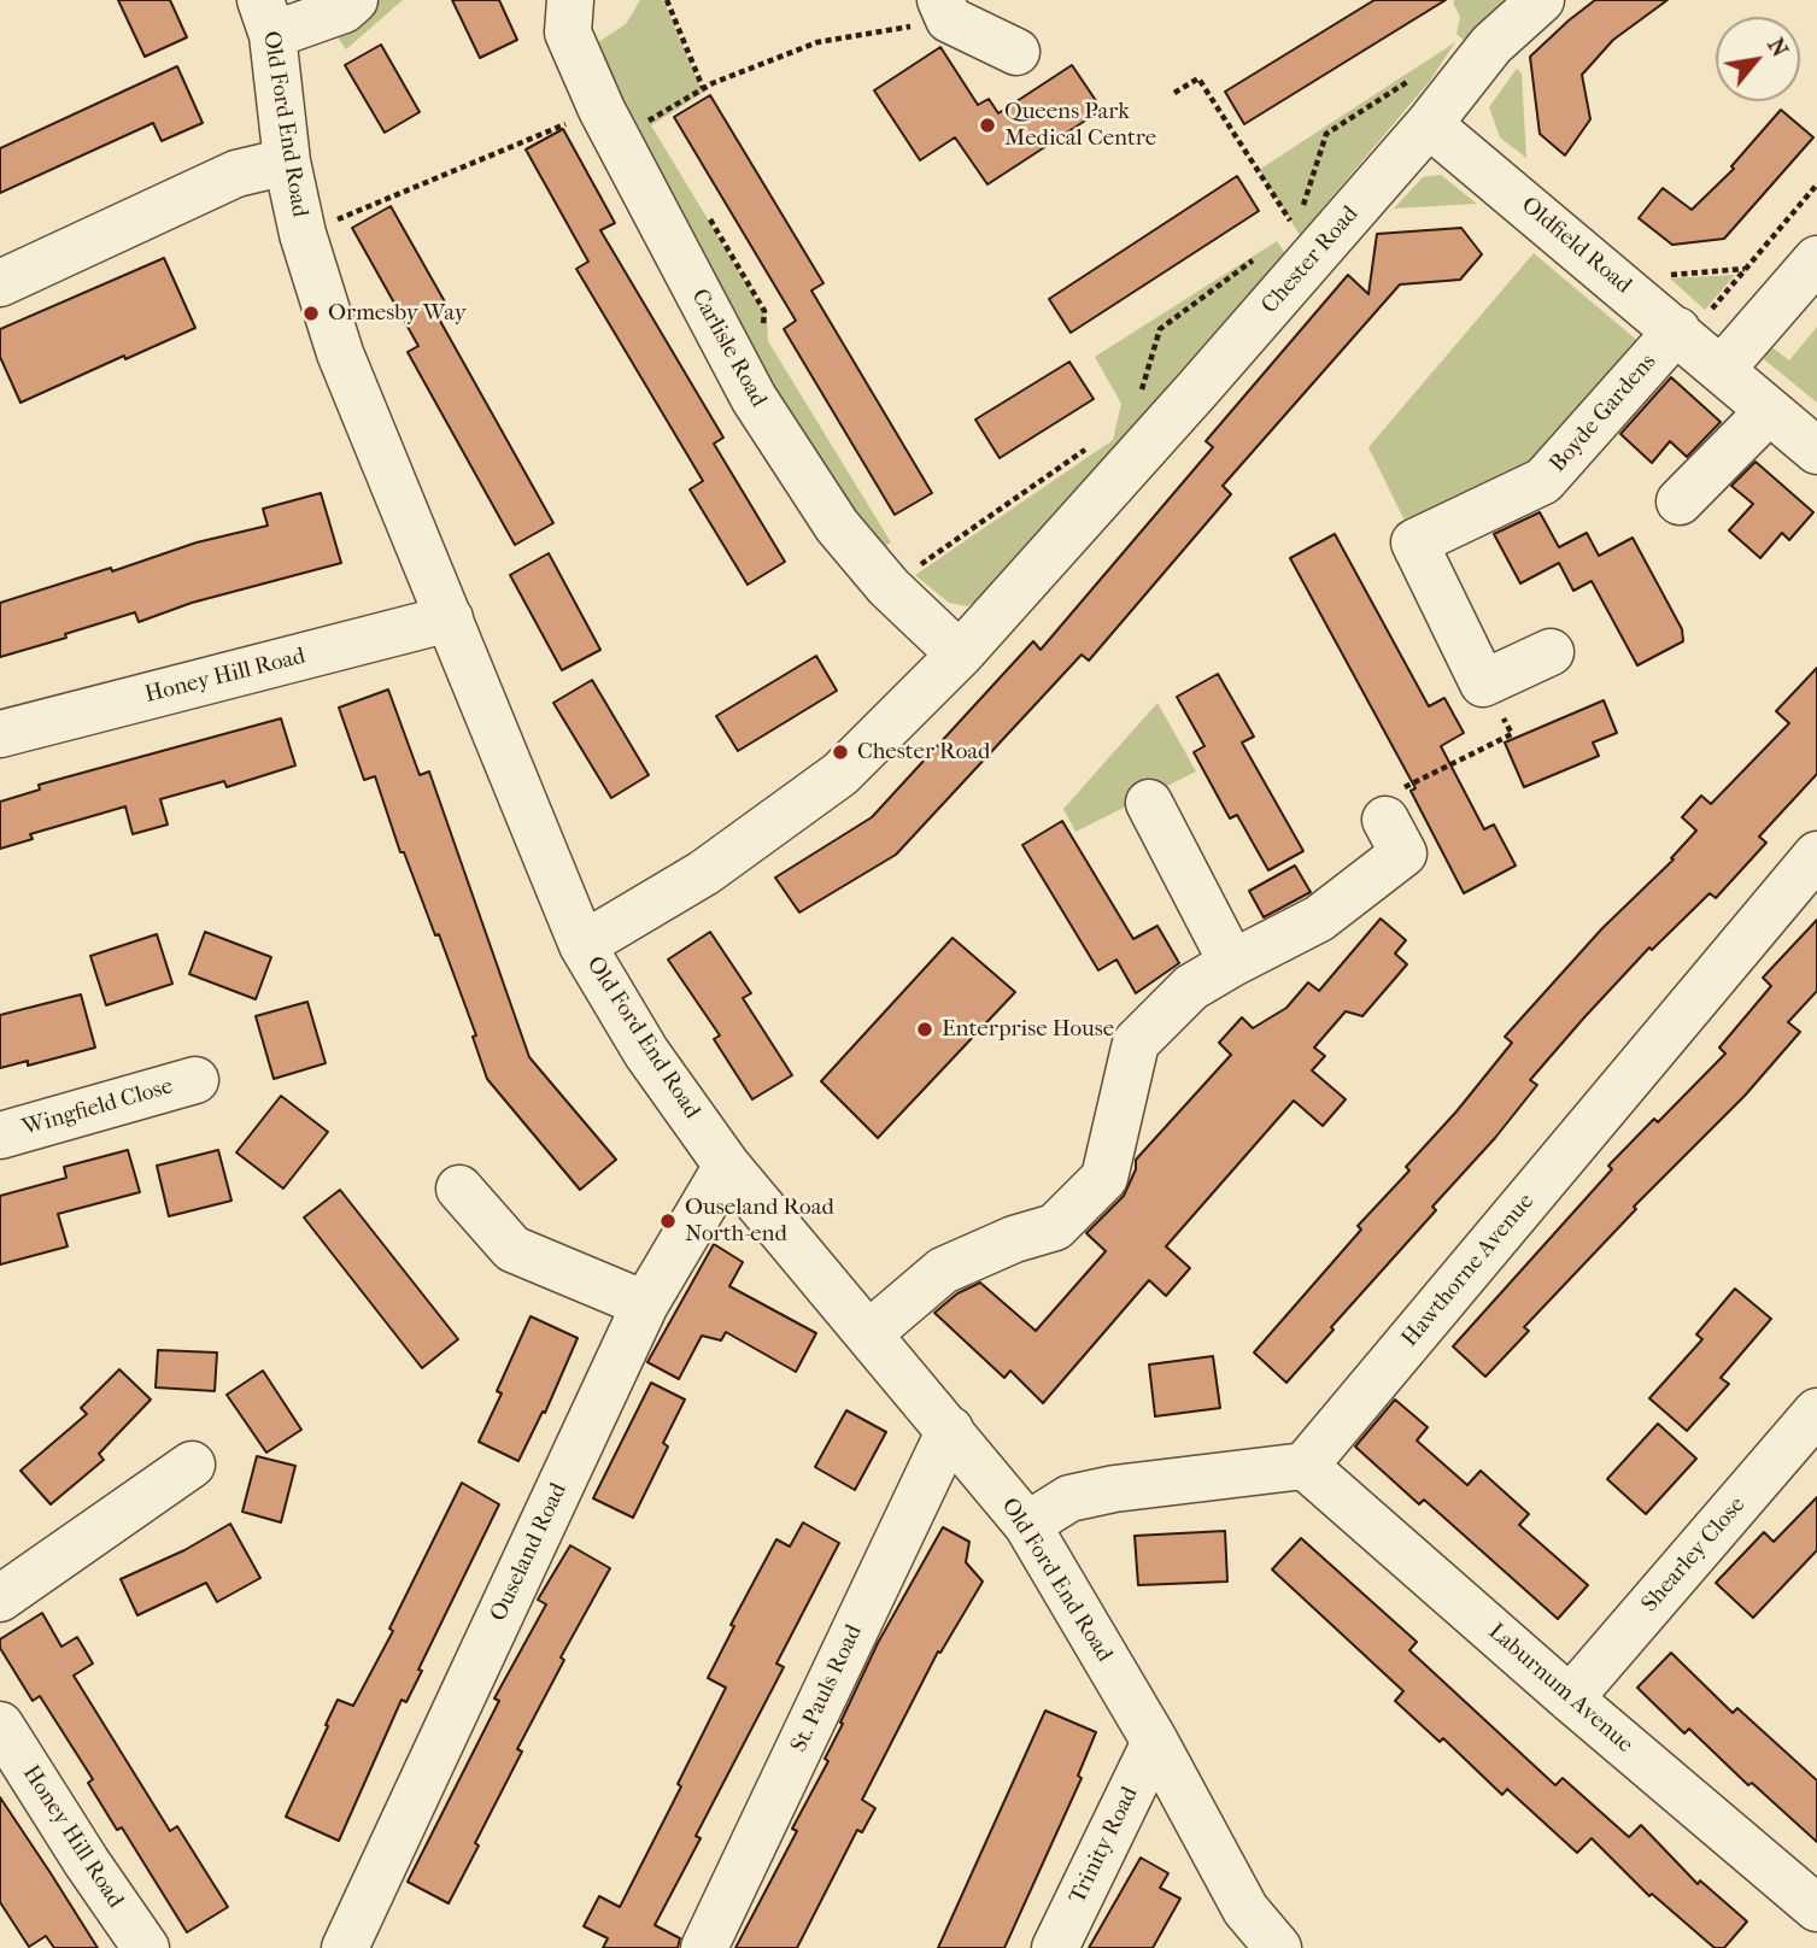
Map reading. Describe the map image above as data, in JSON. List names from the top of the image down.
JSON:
{
  "streets": {
    "street": [
      "Old Ford End Road",
      "Oldfield Road",
      "Chester Road",
      "Carlisle Road",
      "Boyde Gardens",
      "Honey Hill Road",
      "Wingfield Close",
      "Hawthorne Avenue",
      "Ouseland Road",
      "Shearley Close",
      "St. Pauls Road",
      "Laburnum Avenue",
      "Trinity Road"
    ]
  },
  "crossings": [
    ["Old Ford End Road", "Chester Road"],
    ["Old Ford End Road", "Honey Hill Road"],
    ["Old Ford End Road", "Ouseland Road"],
    ["Old Ford End Road", "St. Pauls Road"],
    ["Old Ford End Road", "Trinity Road"],
    ["Oldfield Road", "Chester Road"],
    ["Oldfield Road", "Boyde Gardens"],
    ["Chester Road", "Carlisle Road"],
    ["Hawthorne Avenue", "Laburnum Avenue"],
    ["Shearley Close", "Laburnum Avenue"]
  ],
  "places": [
    "Queens Park Medical Centre",
    "Ormesby Way",
    "Chester Road",
    "Enterprise House",
    "Ouseland Road North-end"
  ],
  "north": "top right"
}
